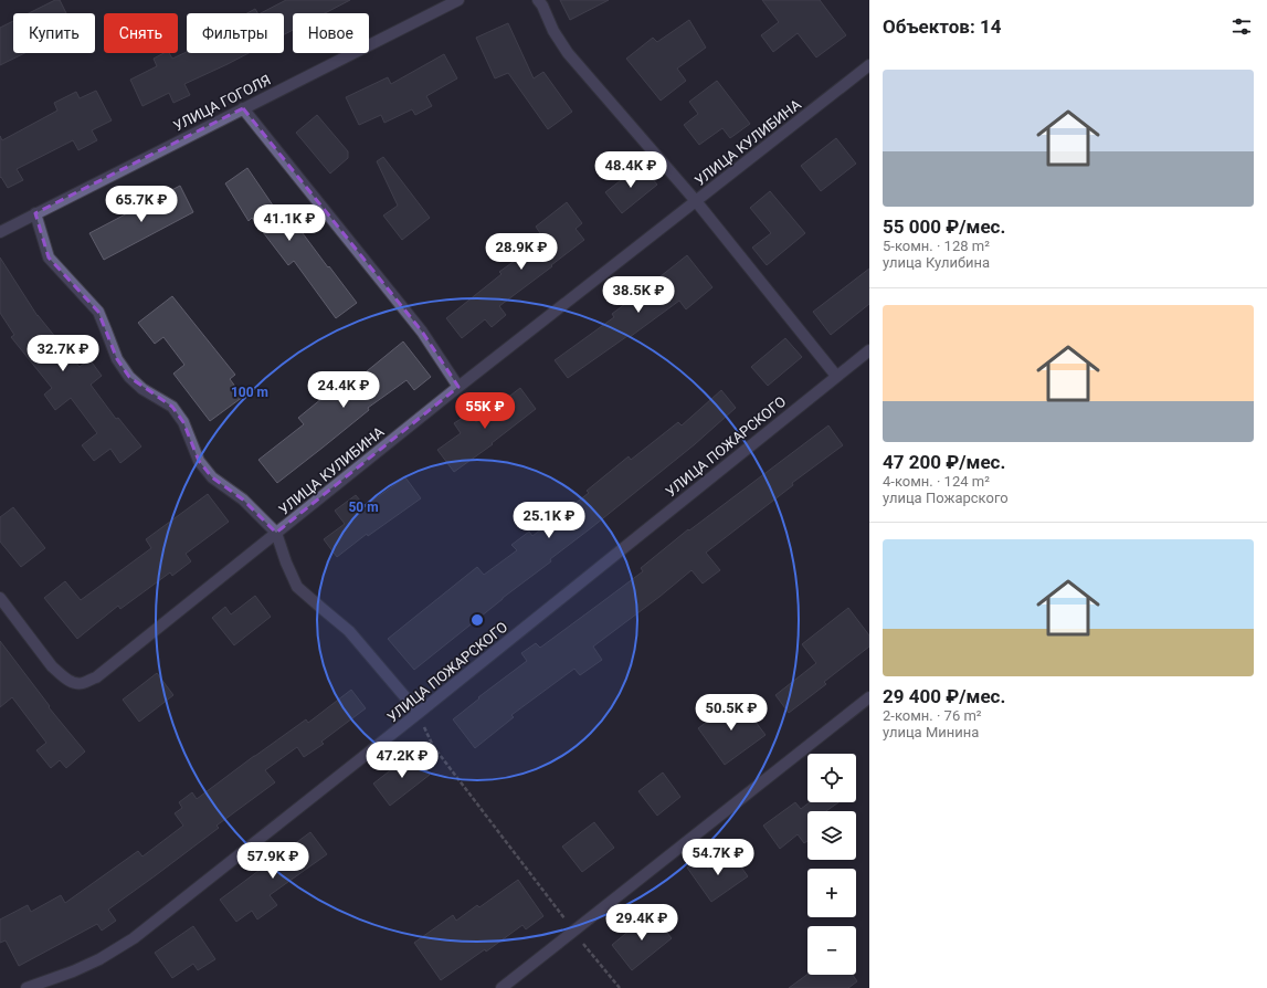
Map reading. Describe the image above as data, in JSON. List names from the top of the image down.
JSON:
{
  "streets": {
    "street": ["УЛИЦА ГОГОЛЯ", "УЛИЦА КУЛИБИНА", "УЛИЦА ПОЖАРСКОГО"]
  },
  "page": {
    "heading": "Объектов: 14",
    "chip": [
      "Купить",
      "Снять",
      "Фильтры",
      "Новое"
    ],
    "list": [
      {
        "name": "55 000 ₽/мес.",
        "note": "5-комн. · 128 m² · улица Кулибина"
      },
      {
        "name": "47 200 ₽/мес.",
        "note": "4-комн. · 124 m² · улица Пожарского"
      },
      {
        "name": "29 400 ₽/мес.",
        "note": "2-комн. · 76 m² · улица Минина"
      }
    ],
    "price": [
      "48.4K ₽",
      "65.7K ₽",
      "41.1K ₽",
      "28.9K ₽",
      "38.5K ₽",
      "32.7K ₽",
      "24.4K ₽",
      "55K ₽",
      "25.1K ₽",
      "50.5K ₽",
      "47.2K ₽",
      "54.7K ₽",
      "57.9K ₽",
      "29.4K ₽"
    ],
    "map_buttons": ["+", "−"]
  },
  "rings": ["100 m", "50 m"]
}
